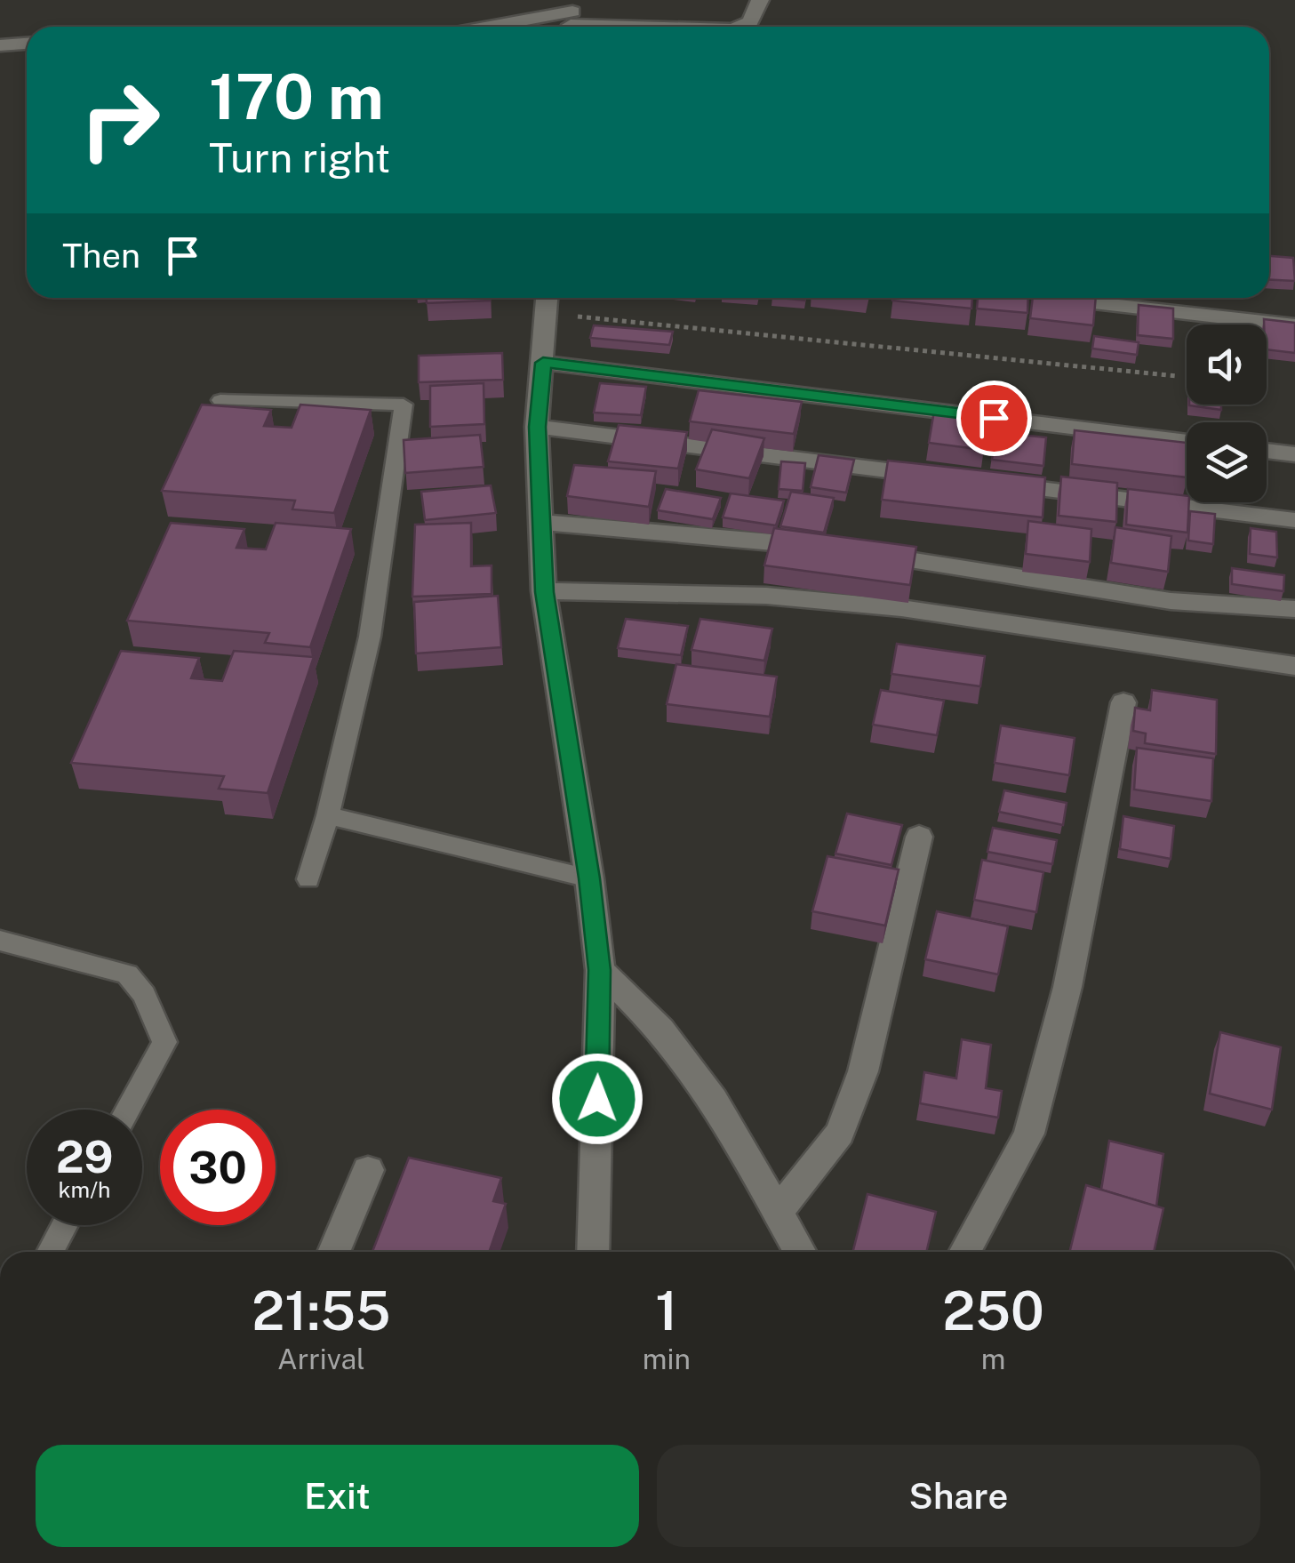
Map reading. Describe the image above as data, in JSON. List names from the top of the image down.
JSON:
{
  "page": {
    "turn": ["170 m", "Turn right"],
    "then": "Then",
    "speed": "29 km/h",
    "limit": "30",
    "eta": [
      "21:55",
      "Arrival",
      "1",
      "min",
      "250",
      "m"
    ],
    "buttons": ["Exit", "Share"]
  }
}
